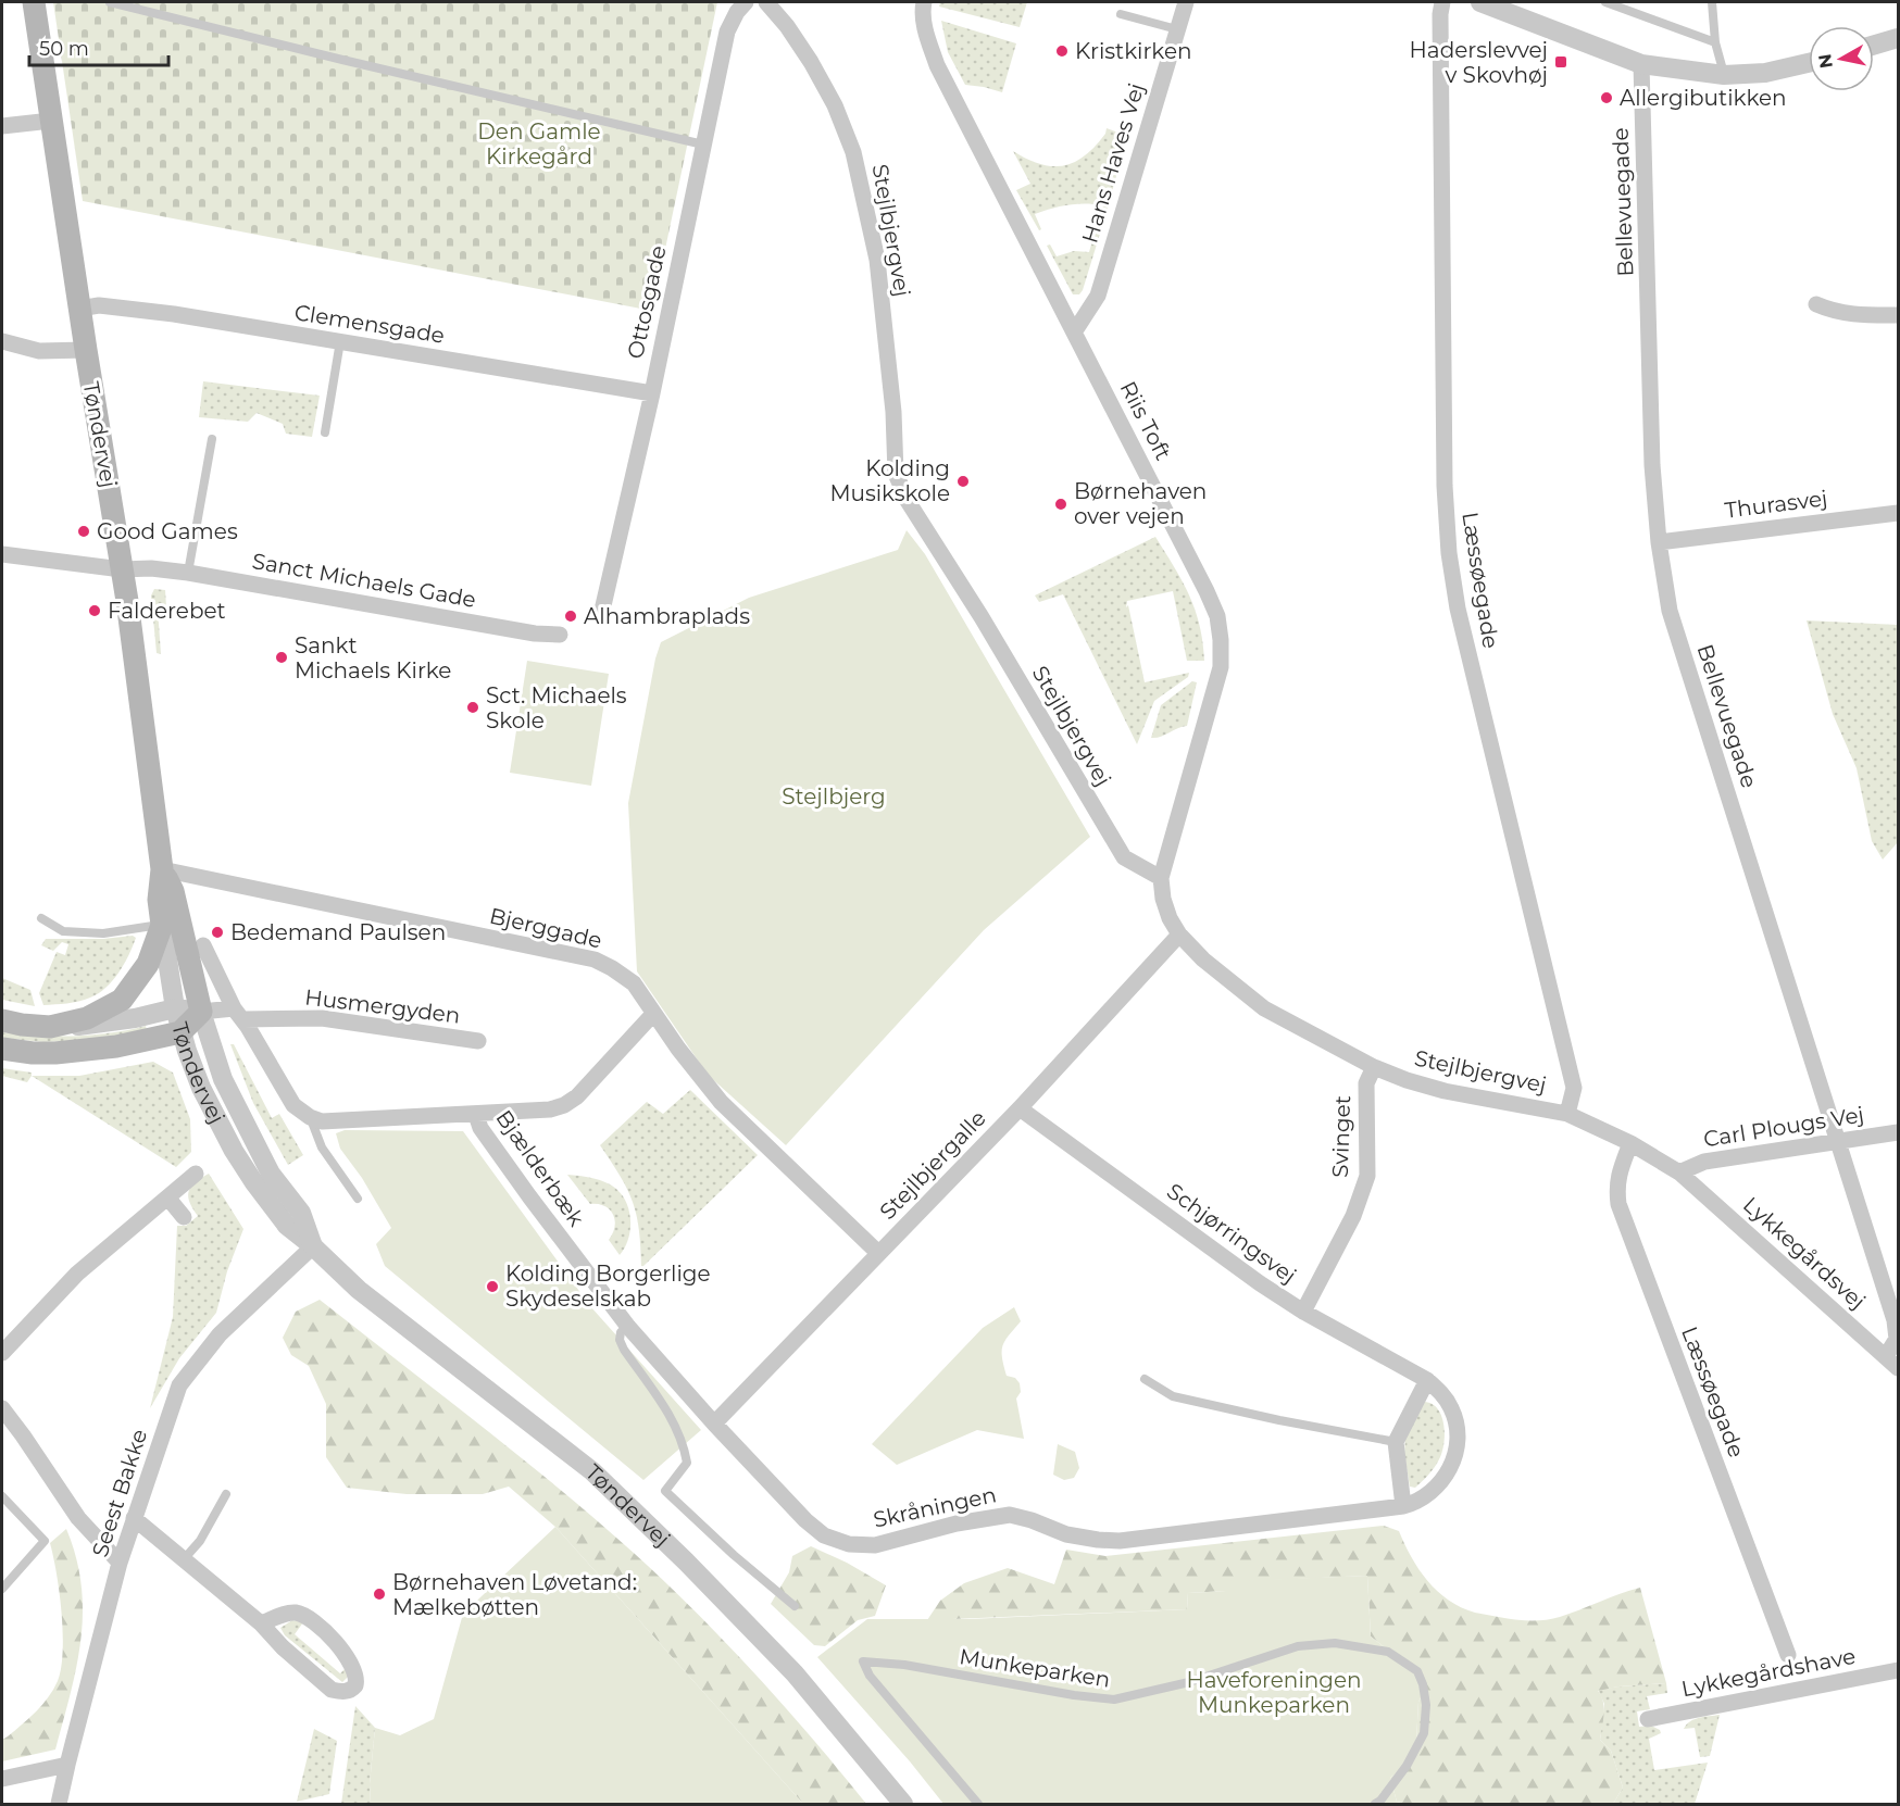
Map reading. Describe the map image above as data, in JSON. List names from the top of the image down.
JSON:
{
  "streets": {
    "main road": ["Tøndervej"],
    "street": [
      "Hans Haves Vej",
      "Bellevuegade",
      "Stejlbjergvej",
      "Ottosgade",
      "Clemensgade",
      "Riis Toft",
      "Thurasvej",
      "Sanct Michaels Gade",
      "Læssøegade",
      "Bjerggade",
      "Husmergyden",
      "Carl Plougs Vej",
      "Svinget",
      "Stejlbjergalle",
      "Bjælderbæk",
      "Schjørringsvej",
      "Lykkegårdsvej",
      "Seest Bakke",
      "Skråningen",
      "Lykkegårdshave"
    ],
    "lane": ["Munkeparken"]
  },
  "crossings": [
    ["Hans Haves Vej", "Riis Toft"],
    ["Bellevuegade", "Thurasvej"],
    ["Bellevuegade", "Carl Plougs Vej"],
    ["Bellevuegade", "Lykkegårdsvej"],
    ["Stejlbjergvej", "Riis Toft"],
    ["Stejlbjergvej", "Læssøegade"],
    ["Stejlbjergvej", "Carl Plougs Vej"],
    ["Stejlbjergvej", "Svinget"],
    ["Stejlbjergvej", "Stejlbjergalle"],
    ["Stejlbjergvej", "Lykkegårdsvej"],
    ["Ottosgade", "Clemensgade"],
    ["Clemensgade", "Tøndervej"],
    ["Tøndervej", "Sanct Michaels Gade"],
    ["Tøndervej", "Bjerggade"],
    ["Tøndervej", "Husmergyden"],
    ["Tøndervej", "Seest Bakke"],
    ["Bjerggade", "Stejlbjergalle"],
    ["Bjerggade", "Bjælderbæk"],
    ["Carl Plougs Vej", "Lykkegårdsvej"],
    ["Svinget", "Schjørringsvej"],
    ["Stejlbjergalle", "Bjælderbæk"],
    ["Stejlbjergalle", "Schjørringsvej"],
    ["Stejlbjergalle", "Skråningen"],
    ["Bjælderbæk", "Skråningen"],
    ["Schjørringsvej", "Skråningen"]
  ],
  "parks": ["Den Gamle Kirkegård", "Stejlbjerg", "Haveforeningen Munkeparken"],
  "places": {
    "other": [
      "Kristkirken",
      "Allergibutikken",
      "Kolding Musikskole",
      "Børnehaven over vejen",
      "Good Games",
      "Falderebet",
      "Alhambraplads",
      "Sankt Michaels Kirke",
      "Sct. Michaels Skole",
      "Bedemand Paulsen",
      "Kolding Borgerlige Skydeselskab",
      "Børnehaven Løvetand: Mælkebøtten"
    ],
    "transit": ["Haderslevvej v Skovhøj"]
  },
  "scale_bar": "50 m",
  "north": "left"
}
